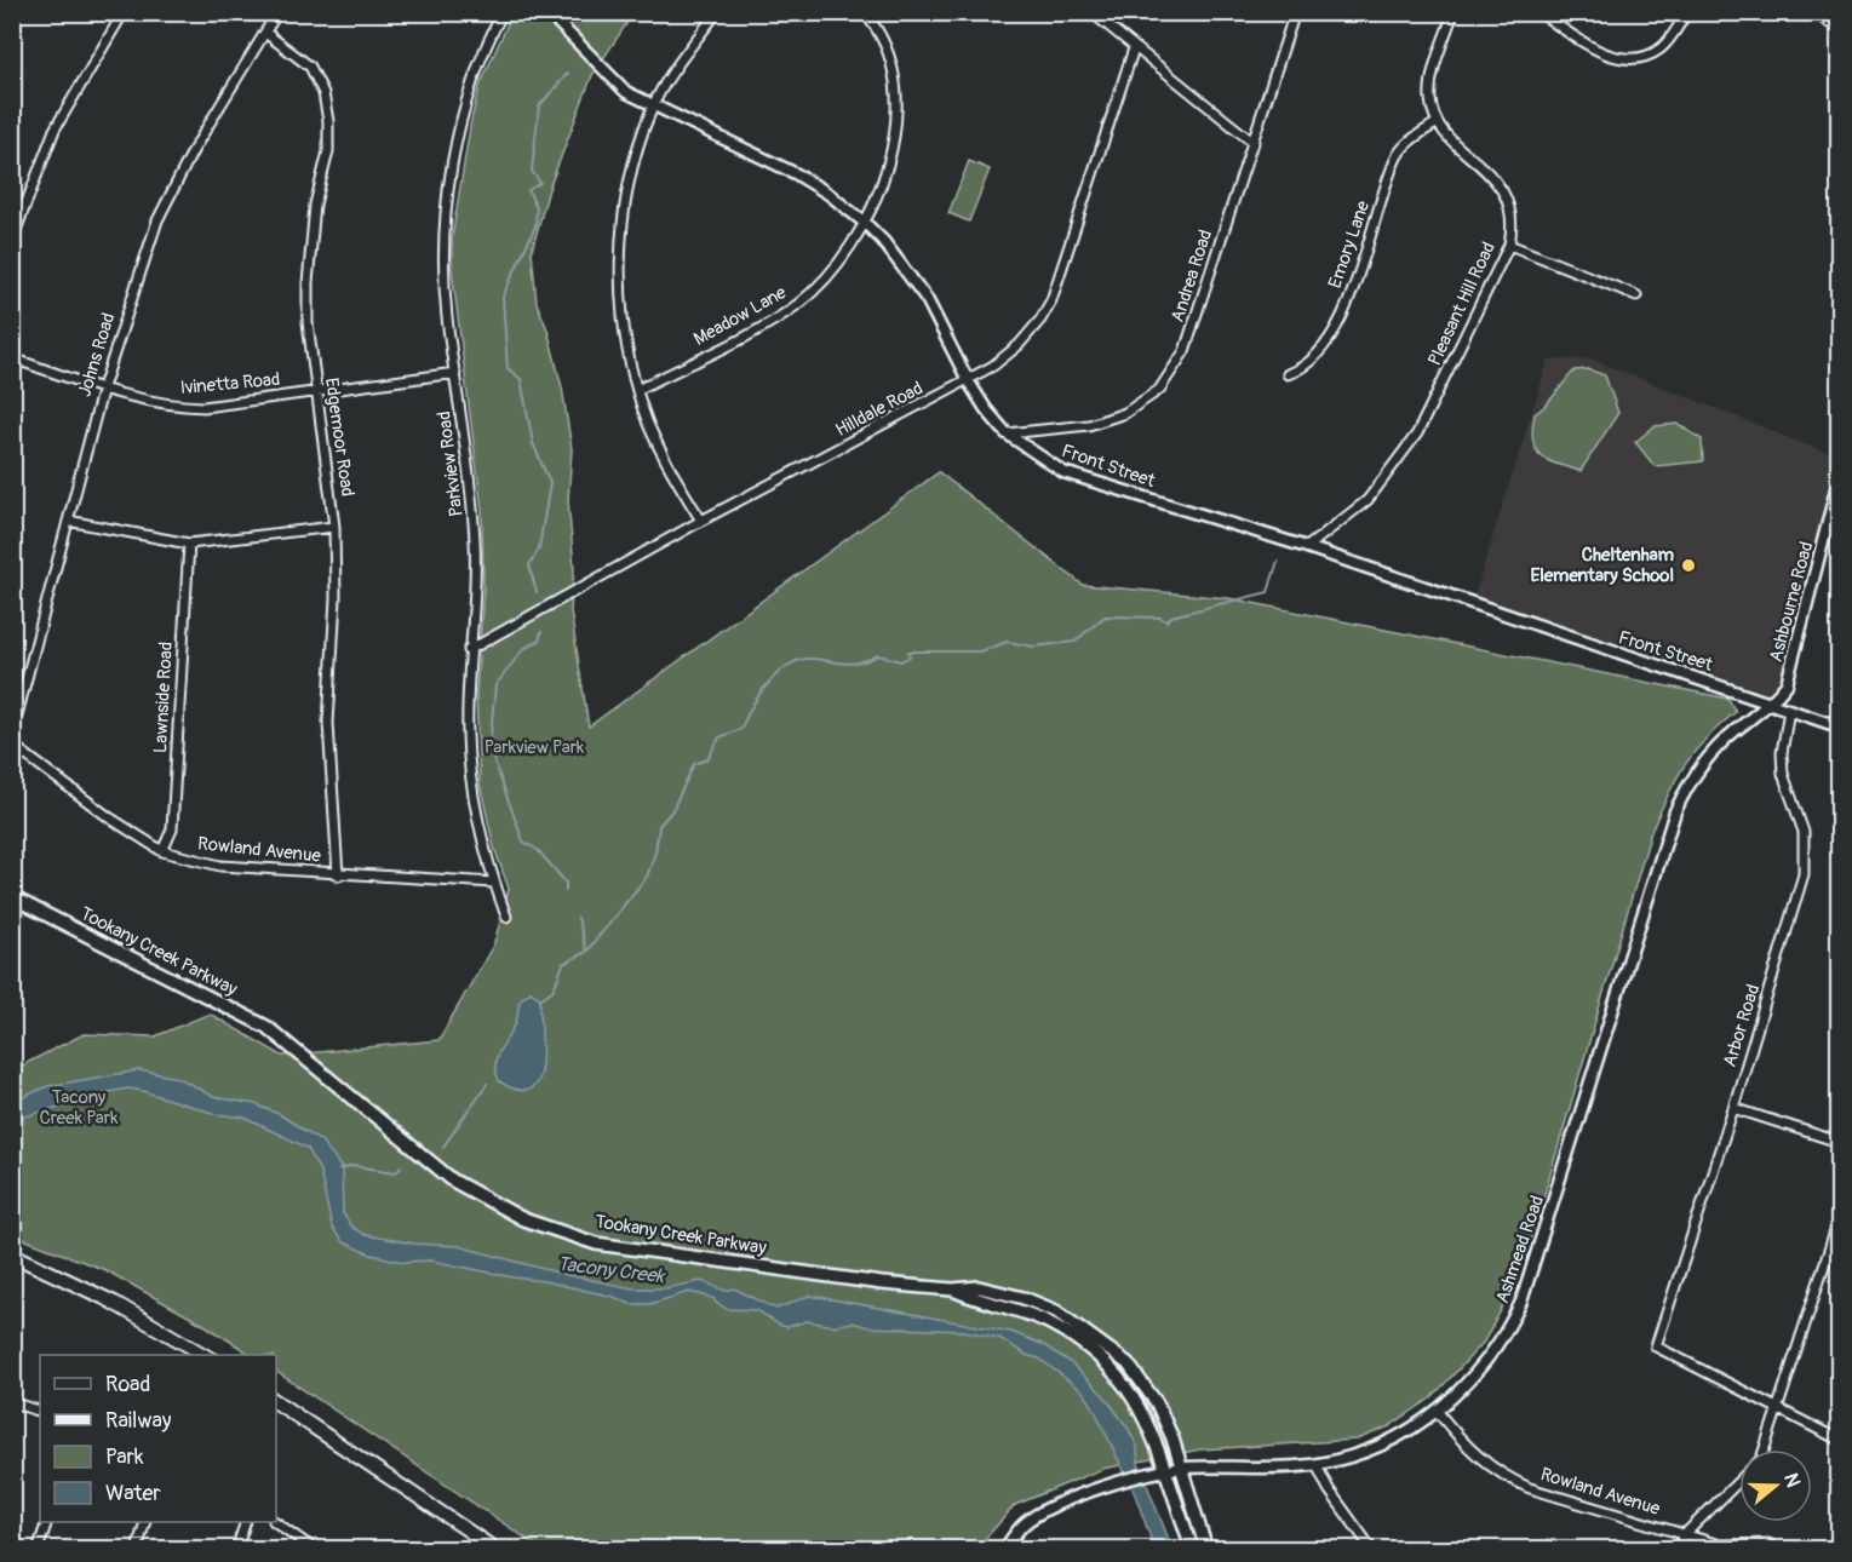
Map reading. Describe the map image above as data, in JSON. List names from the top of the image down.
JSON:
{
  "streets": {
    "main road": ["Tookany Creek Parkway"],
    "street": [
      "Emory Lane",
      "Andrea Road",
      "Pleasant Hill Road",
      "Meadow Lane",
      "Johns Road",
      "Ivinetta Road",
      "Hilldale Road",
      "Edgemoor Road",
      "Parkview Road",
      "Front Street",
      "Ashbourne Road",
      "Lawnside Road",
      "Rowland Avenue",
      "Arbor Road",
      "Ashmead Road"
    ]
  },
  "crossings": [
    ["Emory Lane", "Pleasant Hill Road"],
    ["Andrea Road", "Front Street"],
    ["Pleasant Hill Road", "Front Street"],
    ["Meadow Lane", "Front Street"],
    ["Johns Road", "Ivinetta Road"],
    ["Johns Road", "Edgemoor Road"],
    ["Ivinetta Road", "Edgemoor Road"],
    ["Ivinetta Road", "Parkview Road"],
    ["Hilldale Road", "Parkview Road"],
    ["Hilldale Road", "Front Street"],
    ["Edgemoor Road", "Rowland Avenue"],
    ["Parkview Road", "Rowland Avenue"],
    ["Front Street", "Ashbourne Road"],
    ["Front Street", "Ashmead Road"],
    ["Ashbourne Road", "Ashmead Road"],
    ["Lawnside Road", "Rowland Avenue"],
    ["Rowland Avenue", "Ashmead Road"],
    ["Tookany Creek Parkway", "Ashmead Road"]
  ],
  "water": ["Tacony Creek"],
  "parks": ["Parkview Park", "Tacony Creek Park"],
  "places": ["Cheltenham Elementary School"],
  "legend": [
    "Road",
    "Railway",
    "Park",
    "Water"
  ],
  "north": "right"
}
